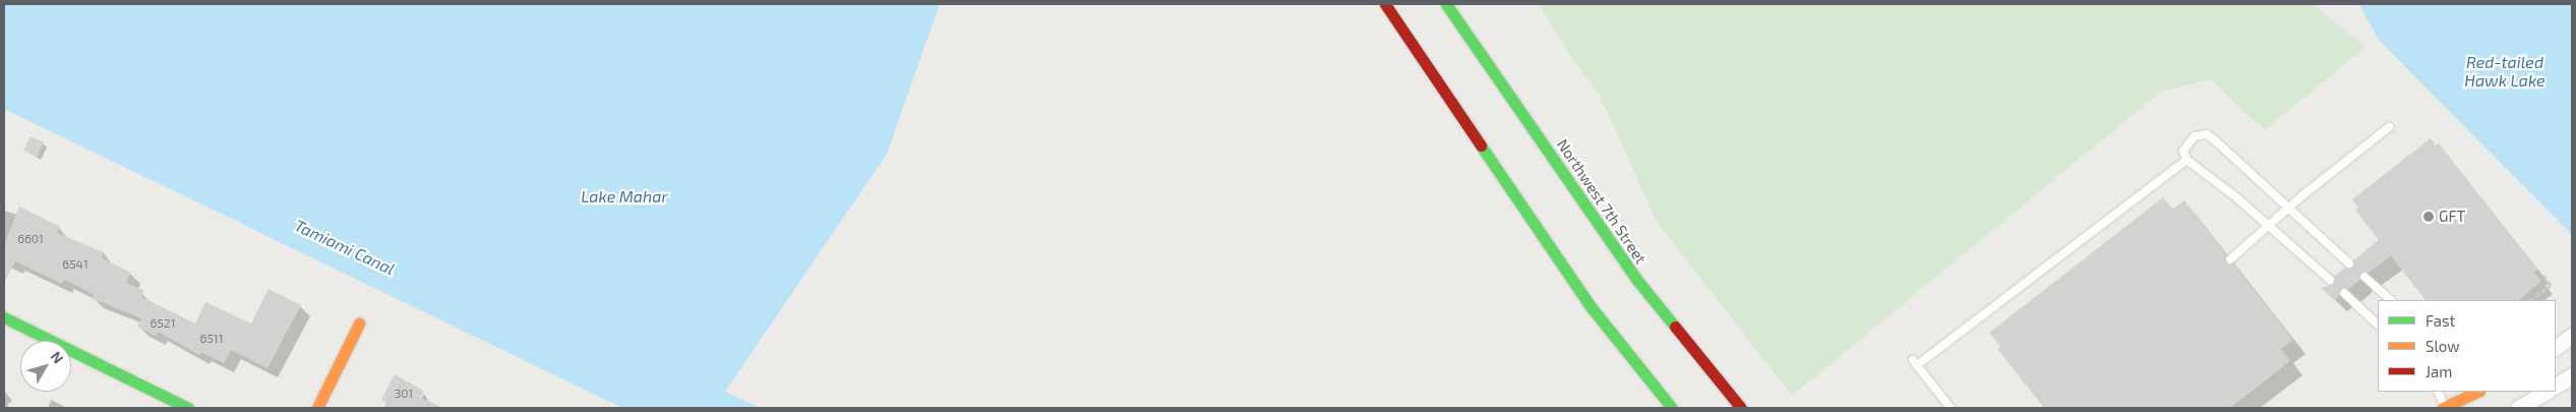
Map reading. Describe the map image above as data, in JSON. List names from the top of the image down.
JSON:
{
  "streets": {
    "main road": ["Northwest 7th Street"]
  },
  "water": ["Red-tailed Hawk Lake", "Lake Mahar", "Tamiami Canal"],
  "places": ["GFT"],
  "house_numbers": [
    "6601",
    "6541",
    "6521",
    "6511",
    "301"
  ],
  "legend": ["Fast", "Slow", "Jam"],
  "north": "top right"
}
